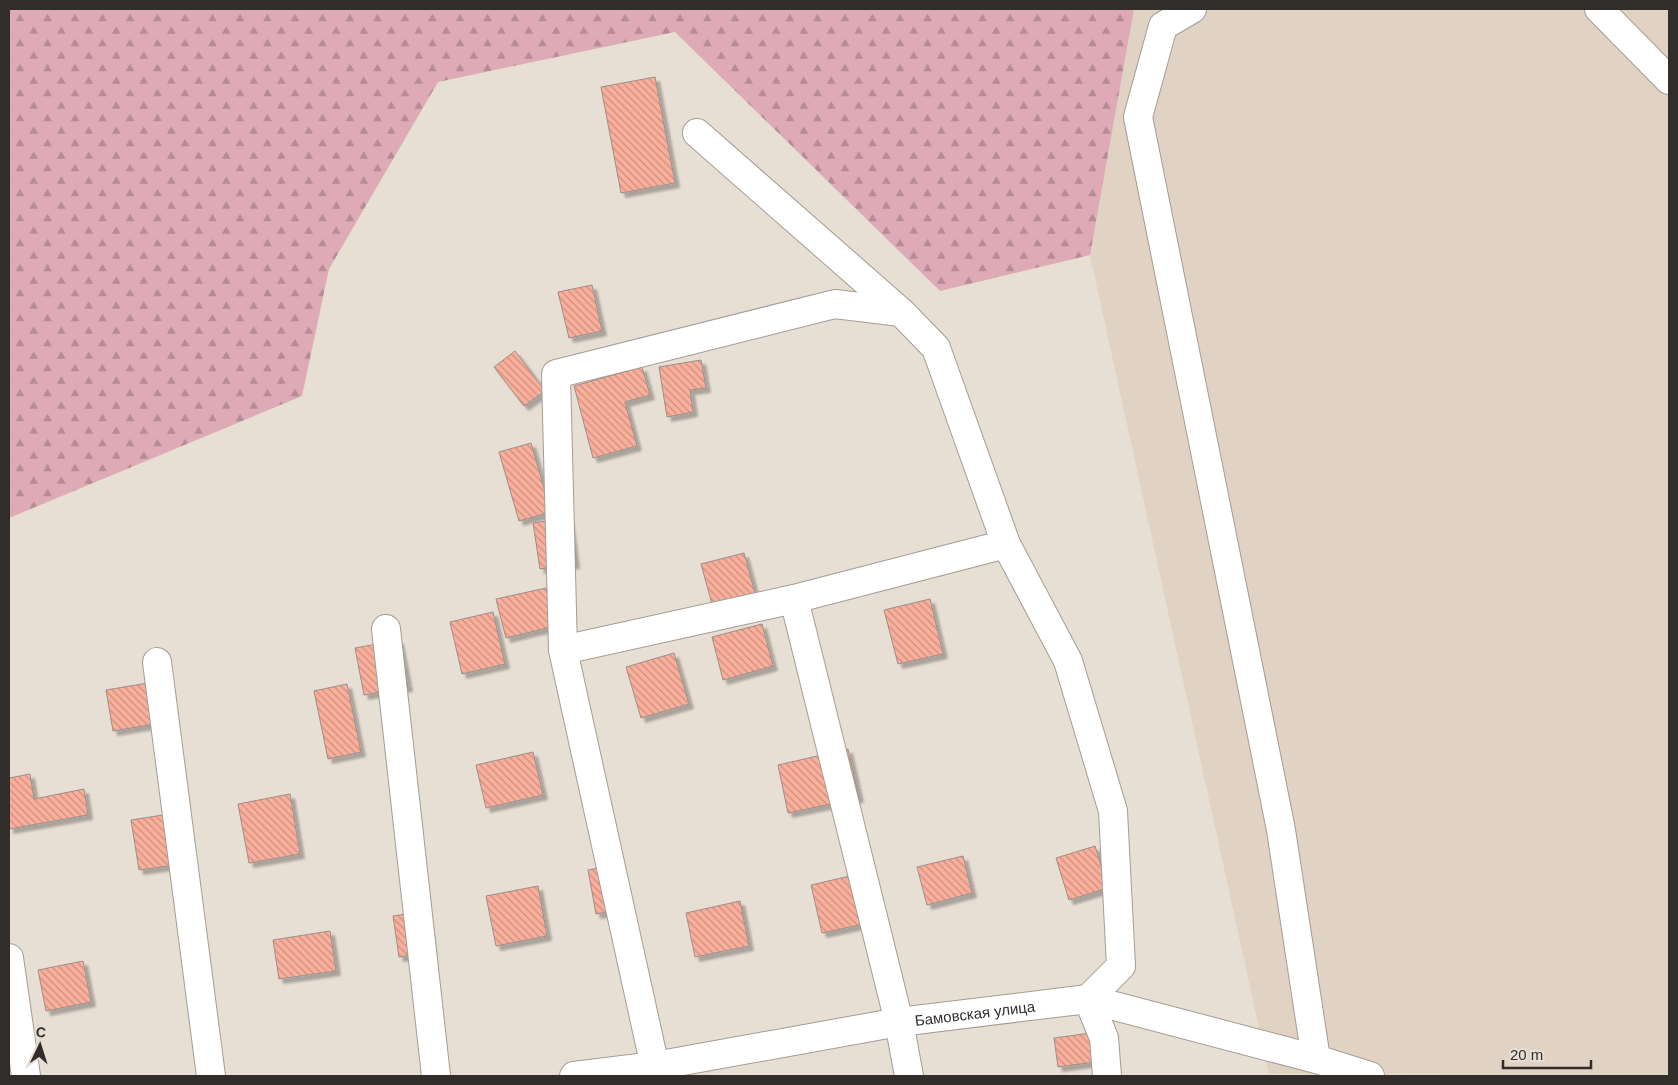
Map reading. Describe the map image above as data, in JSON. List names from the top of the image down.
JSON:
{
  "streets": {
    "street": ["Бамовская улица"]
  },
  "scale_bar": "20 m",
  "north": "top"
}
